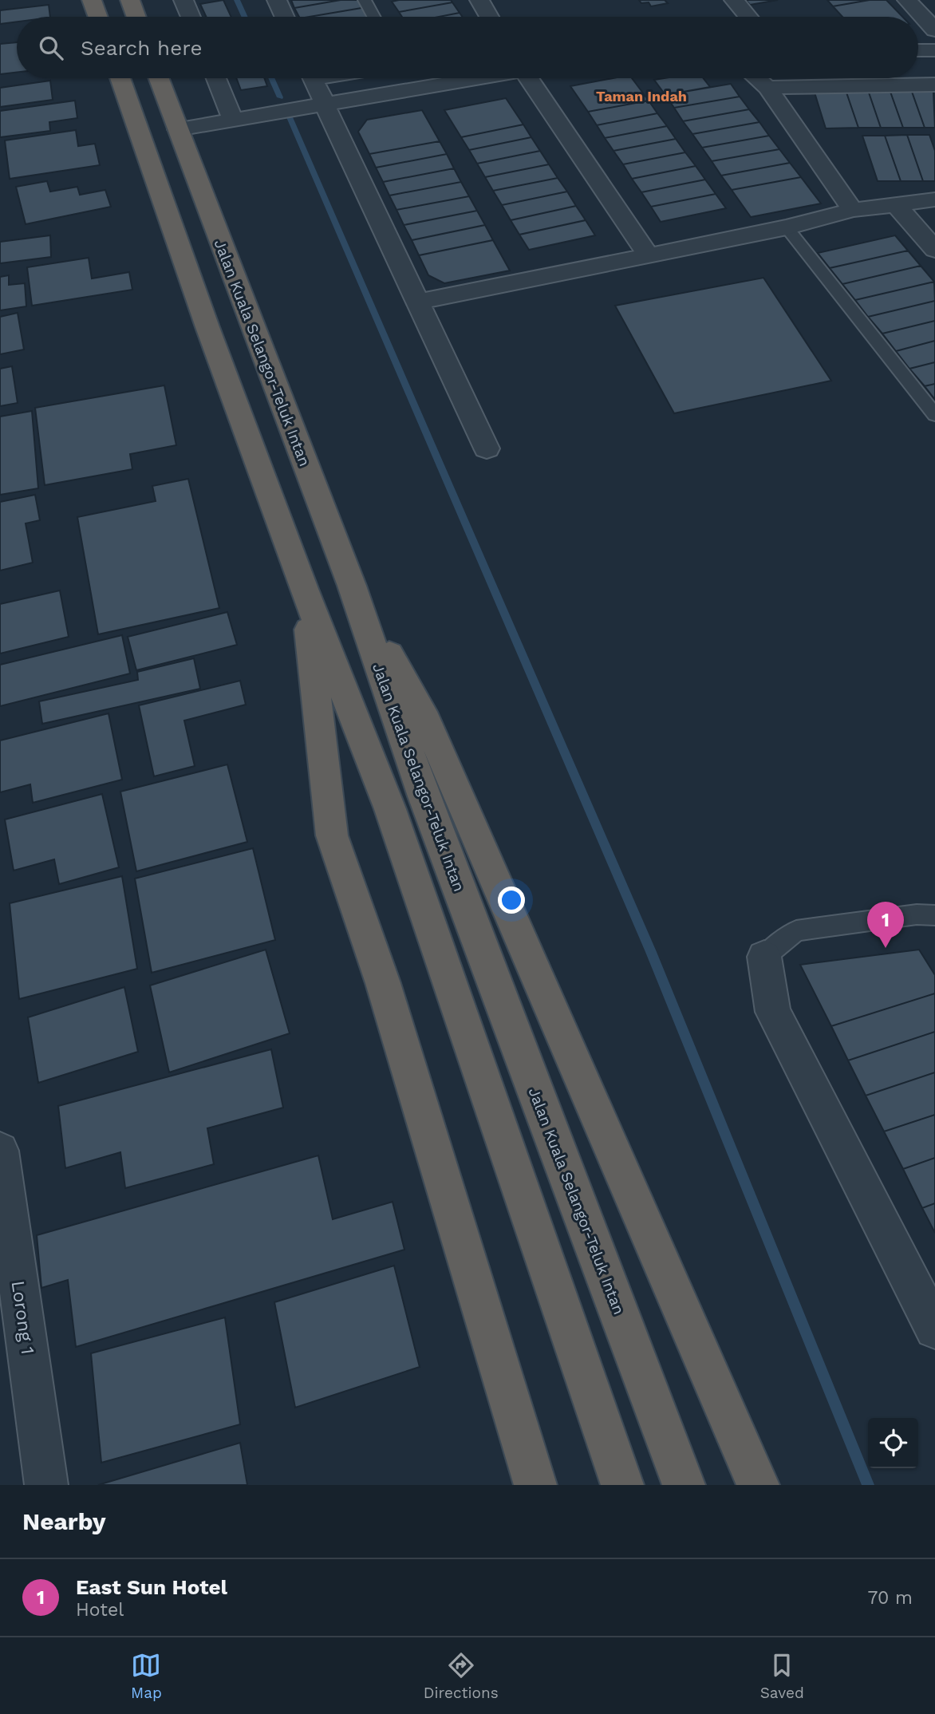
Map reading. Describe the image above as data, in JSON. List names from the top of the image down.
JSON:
{
  "streets": {
    "highway": ["Jalan Kuala Selangor-Teluk Intan"],
    "street": ["Lorong 1"]
  },
  "districts": ["Taman Indah"],
  "page": {
    "search": "Search here",
    "pins": "1",
    "heading": "Nearby",
    "list": [
      {
        "mark": "1",
        "name": "East Sun Hotel",
        "note": "Hotel",
        "value": "70 m"
      }
    ],
    "nav": ["Map", "Directions", "Saved"]
  }
}
